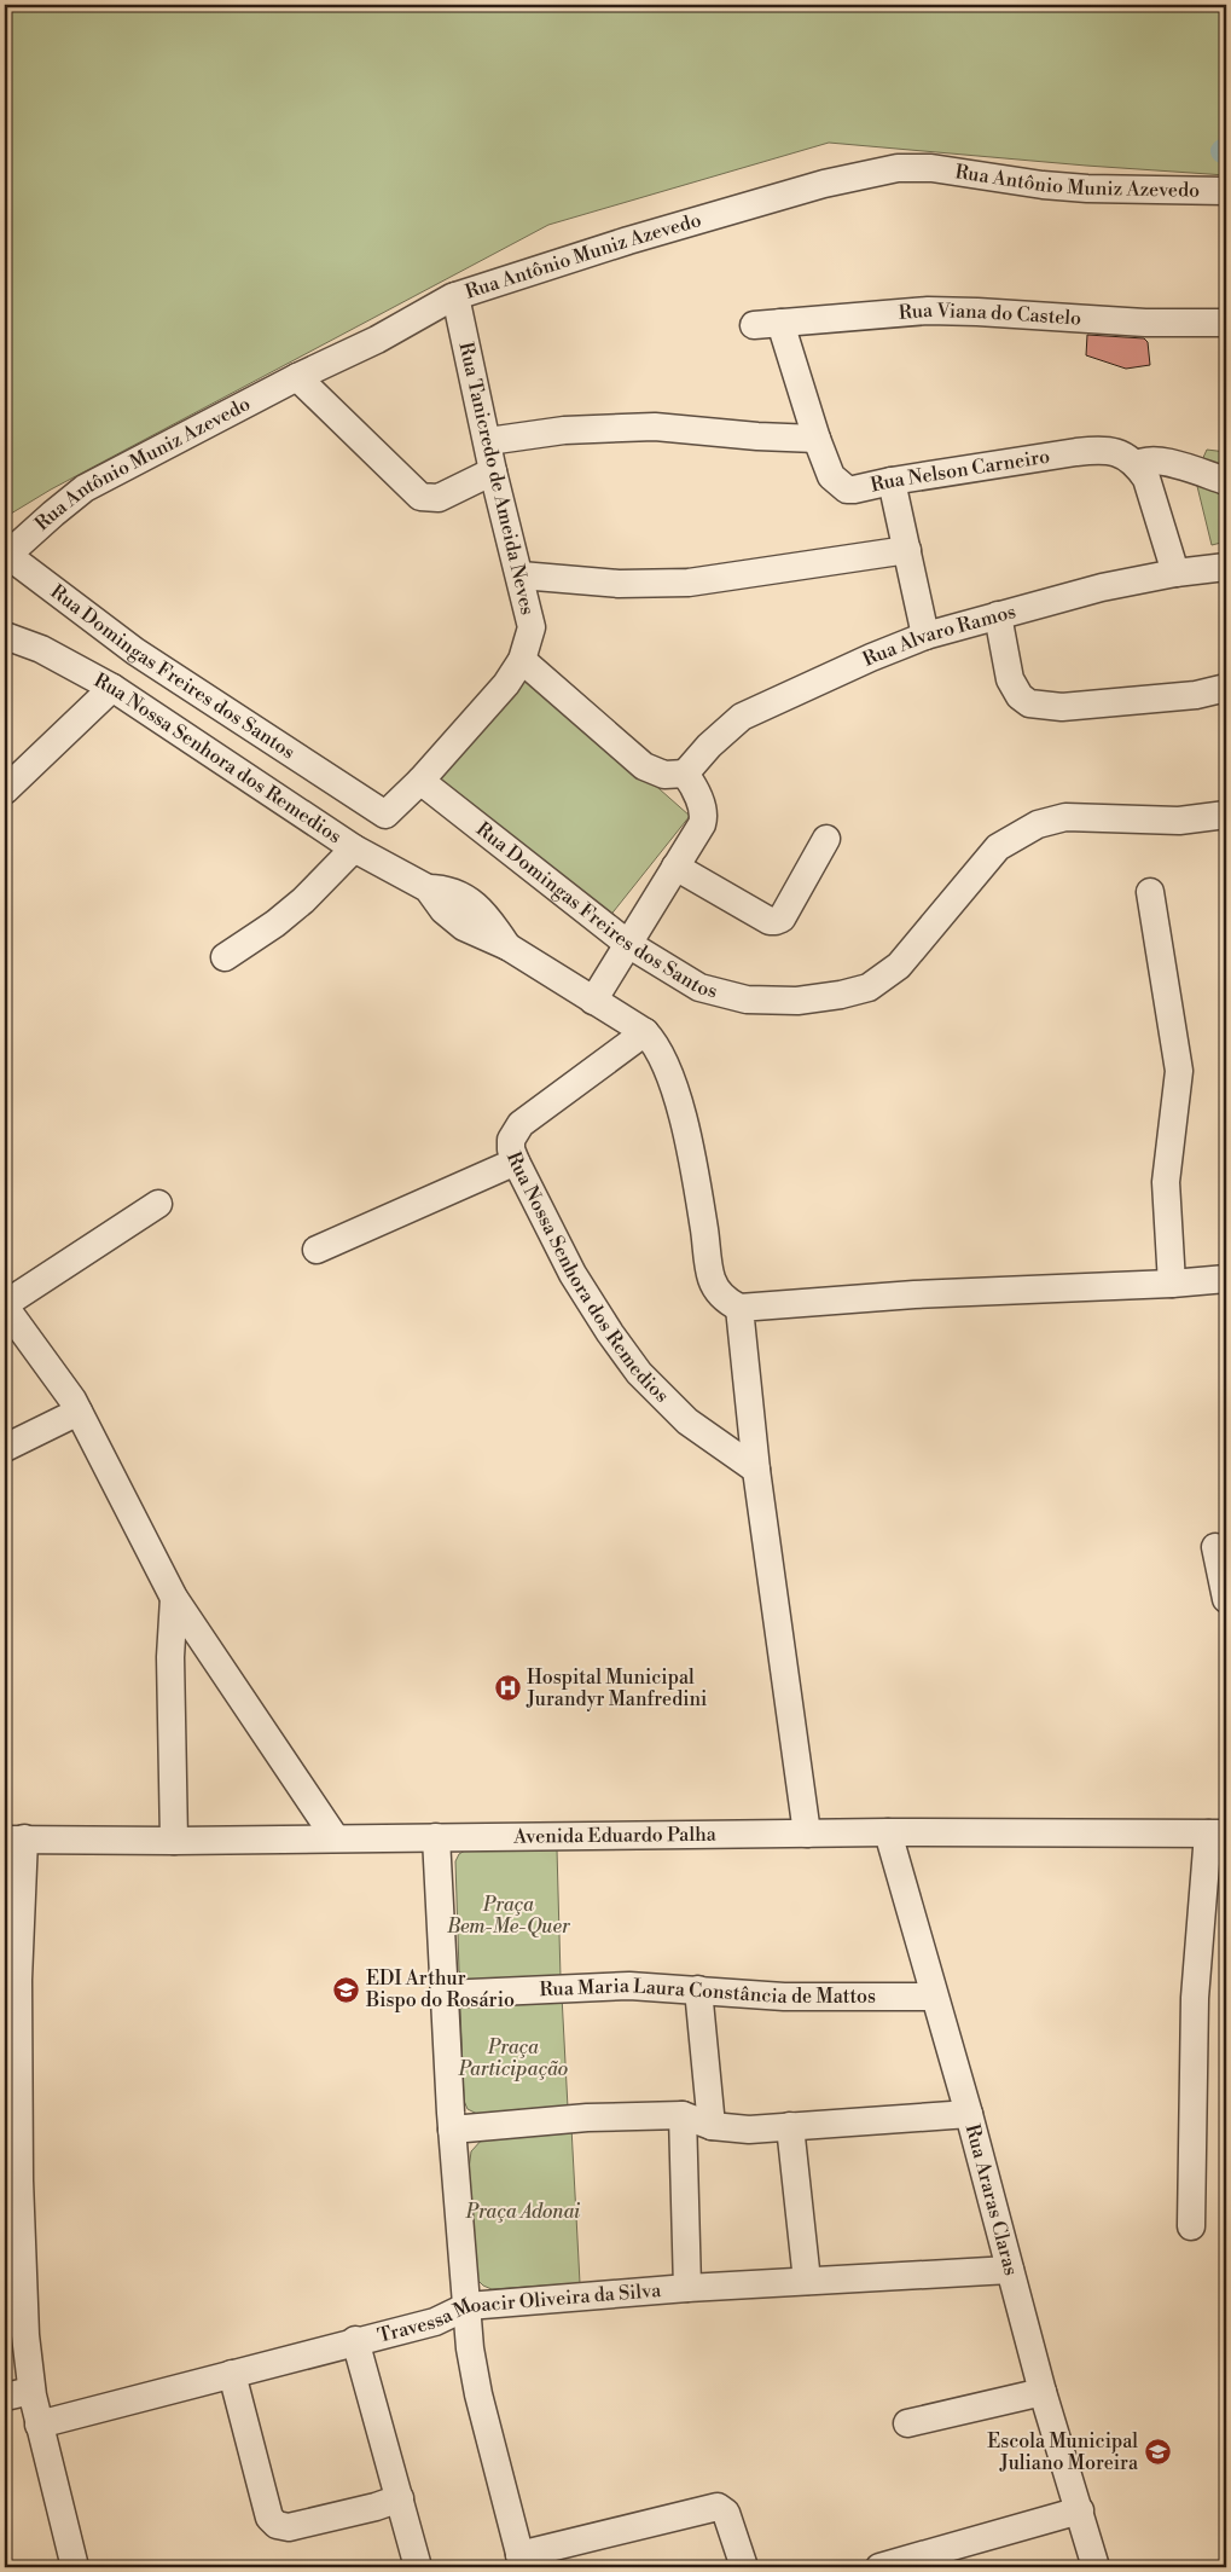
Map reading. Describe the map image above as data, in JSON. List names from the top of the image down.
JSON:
{
  "streets": {
    "street": [
      "Rua Antônio Muniz Azevedo",
      "Rua Viana do Castelo",
      "Rua Nelson Carneiro",
      "Rua Tanicredo de Ameida Neves",
      "Rua Alvaro Ramos",
      "Rua Domingas Freires dos Santos",
      "Rua Nossa Senhora dos Remedios",
      "Avenida Eduardo Palha",
      "Rua Maria Laura Constância de Mattos",
      "Rua Araras Claras",
      "Travessa Moacir Oliveira da Silva"
    ]
  },
  "crossings": [
    ["Rua Antônio Muniz Azevedo", "Rua Tanicredo de Ameida Neves"],
    ["Rua Antônio Muniz Azevedo", "Rua Domingas Freires dos Santos"],
    ["Rua Viana do Castelo", "Rua Nelson Carneiro"],
    ["Rua Tanicredo de Ameida Neves", "Rua Domingas Freires dos Santos"],
    ["Avenida Eduardo Palha", "Rua Araras Claras"],
    ["Rua Maria Laura Constância de Mattos", "Rua Araras Claras"],
    ["Rua Araras Claras", "Travessa Moacir Oliveira da Silva"]
  ],
  "parks": ["Praça Bem-Me-Quer", "Praça Participação", "Praça Adonai"],
  "places": {
    "hospital": ["Hospital Municipal Jurandyr Manfredini"],
    "school or university": ["EDI Arthur Bispo do Rosário", "Escola Municipal Juliano Moreira"]
  }
}
